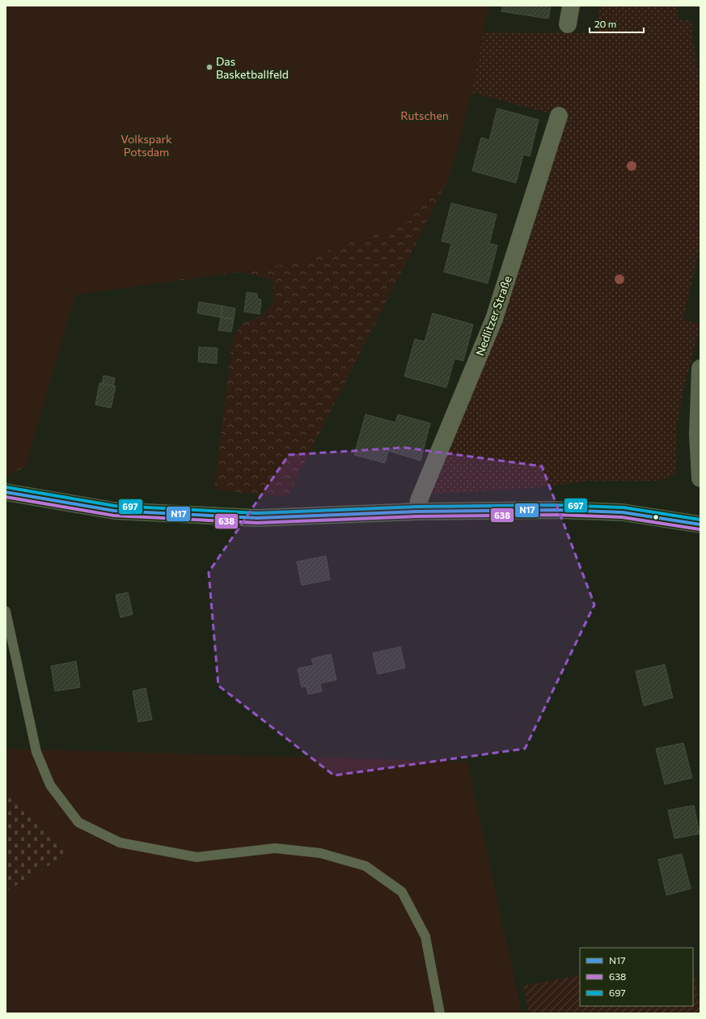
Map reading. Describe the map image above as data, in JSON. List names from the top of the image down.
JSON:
{
  "streets": {
    "street": ["Nedlitzer Straße"]
  },
  "parks": ["Rutschen", "Volkspark Potsdam"],
  "places": ["Das Basketballfeld"],
  "lines": ["transit line 697", "transit line N17", "transit line 638"],
  "legend": ["N17", "638", "697"],
  "scale_bar": "20 m"
}
